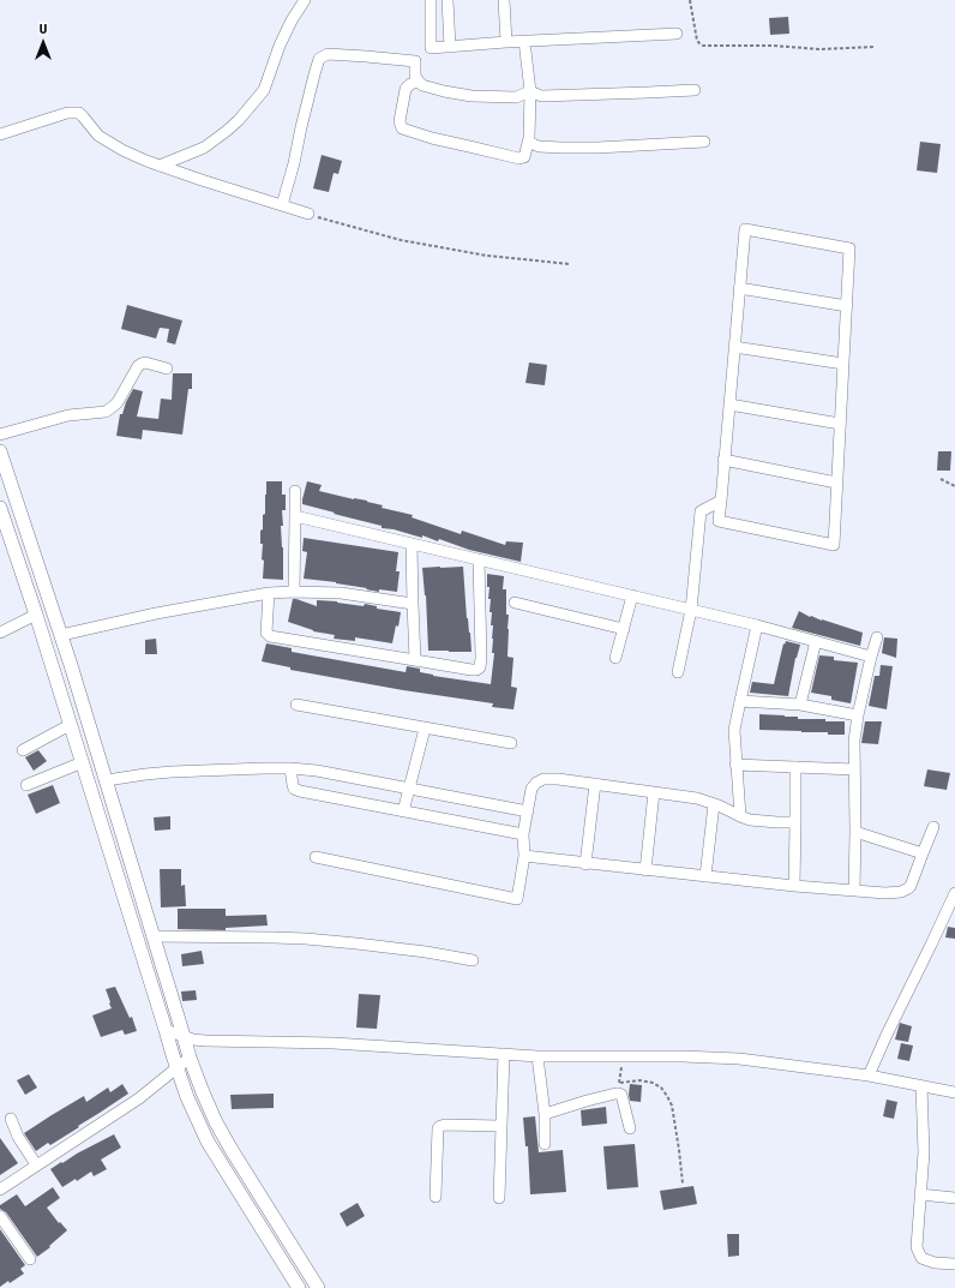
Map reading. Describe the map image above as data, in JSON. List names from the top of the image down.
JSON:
{
  "north": "top"
}
